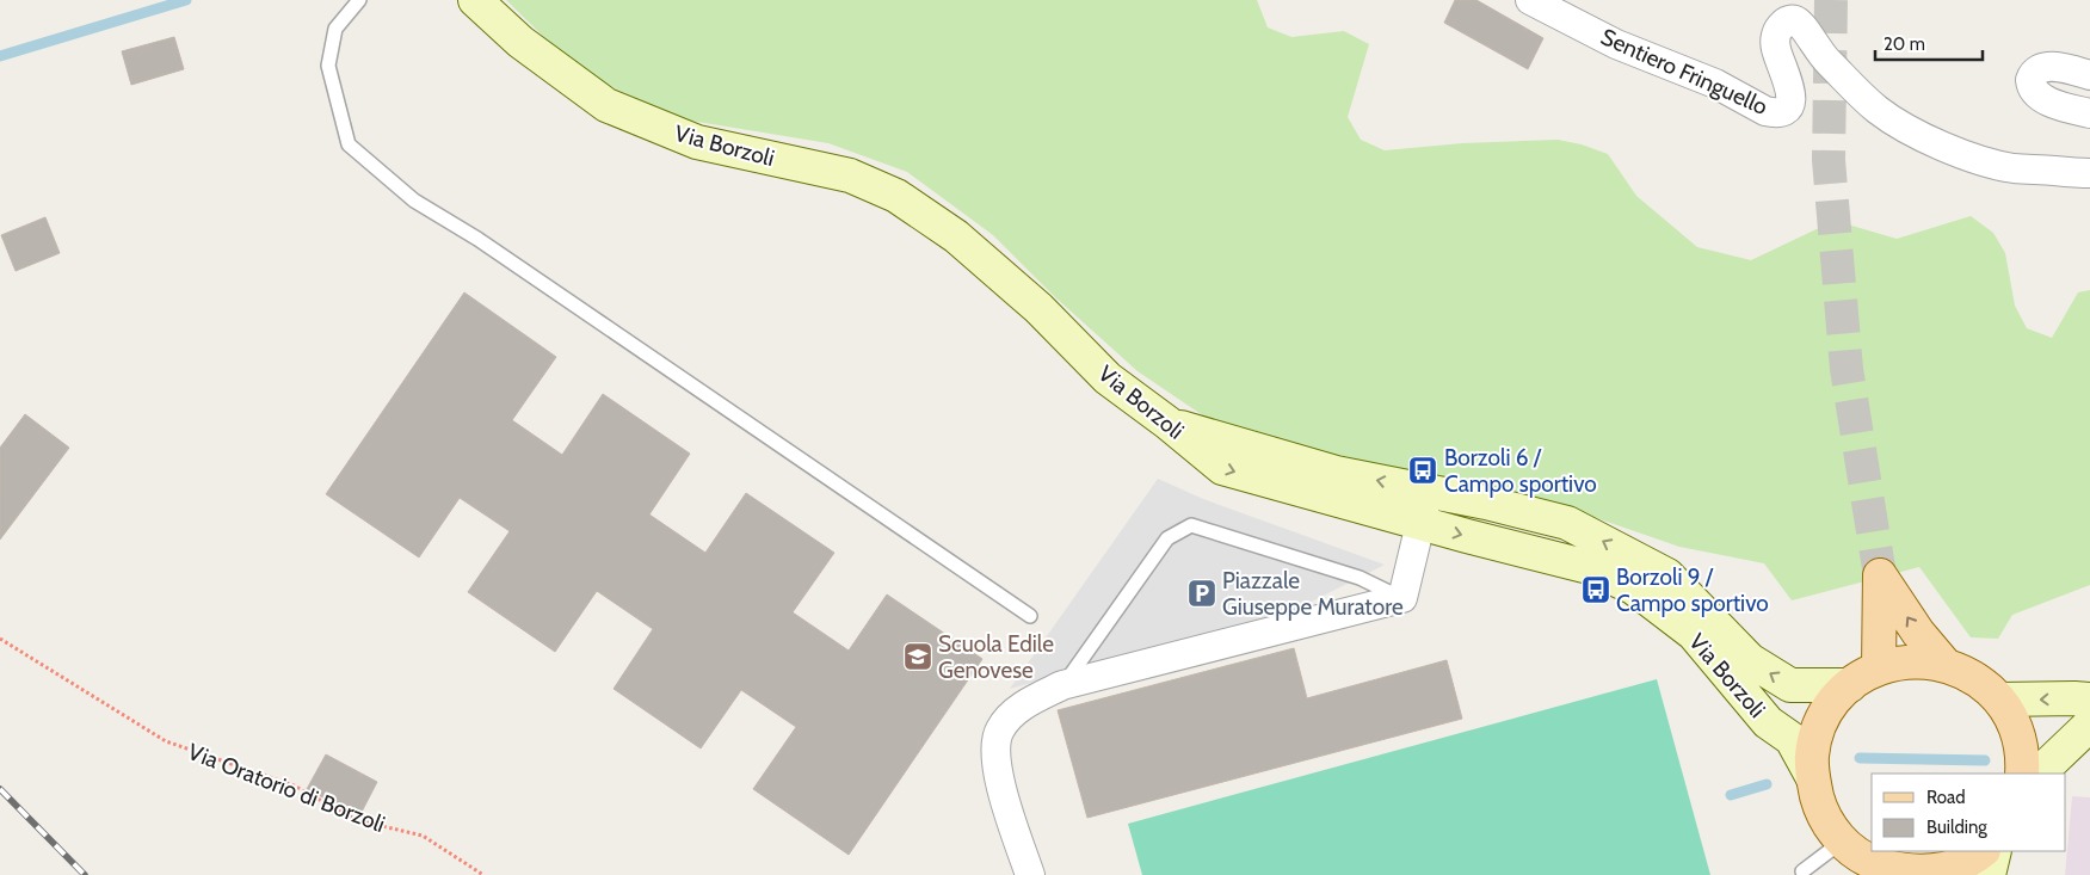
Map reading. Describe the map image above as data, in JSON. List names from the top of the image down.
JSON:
{
  "streets": {
    "main road": ["Via Borzoli"],
    "street": ["Sentiero Fringuello"],
    "path": ["Via Oratorio di Borzoli"]
  },
  "places": {
    "bus stop": ["Borzoli 6 / Campo sportivo", "Borzoli 9 / Campo sportivo"],
    "parking": ["Piazzale Giuseppe Muratore"],
    "school or university": ["Scuola Edile Genovese"]
  },
  "legend": ["Road", "Building"],
  "scale_bar": "20 m"
}
